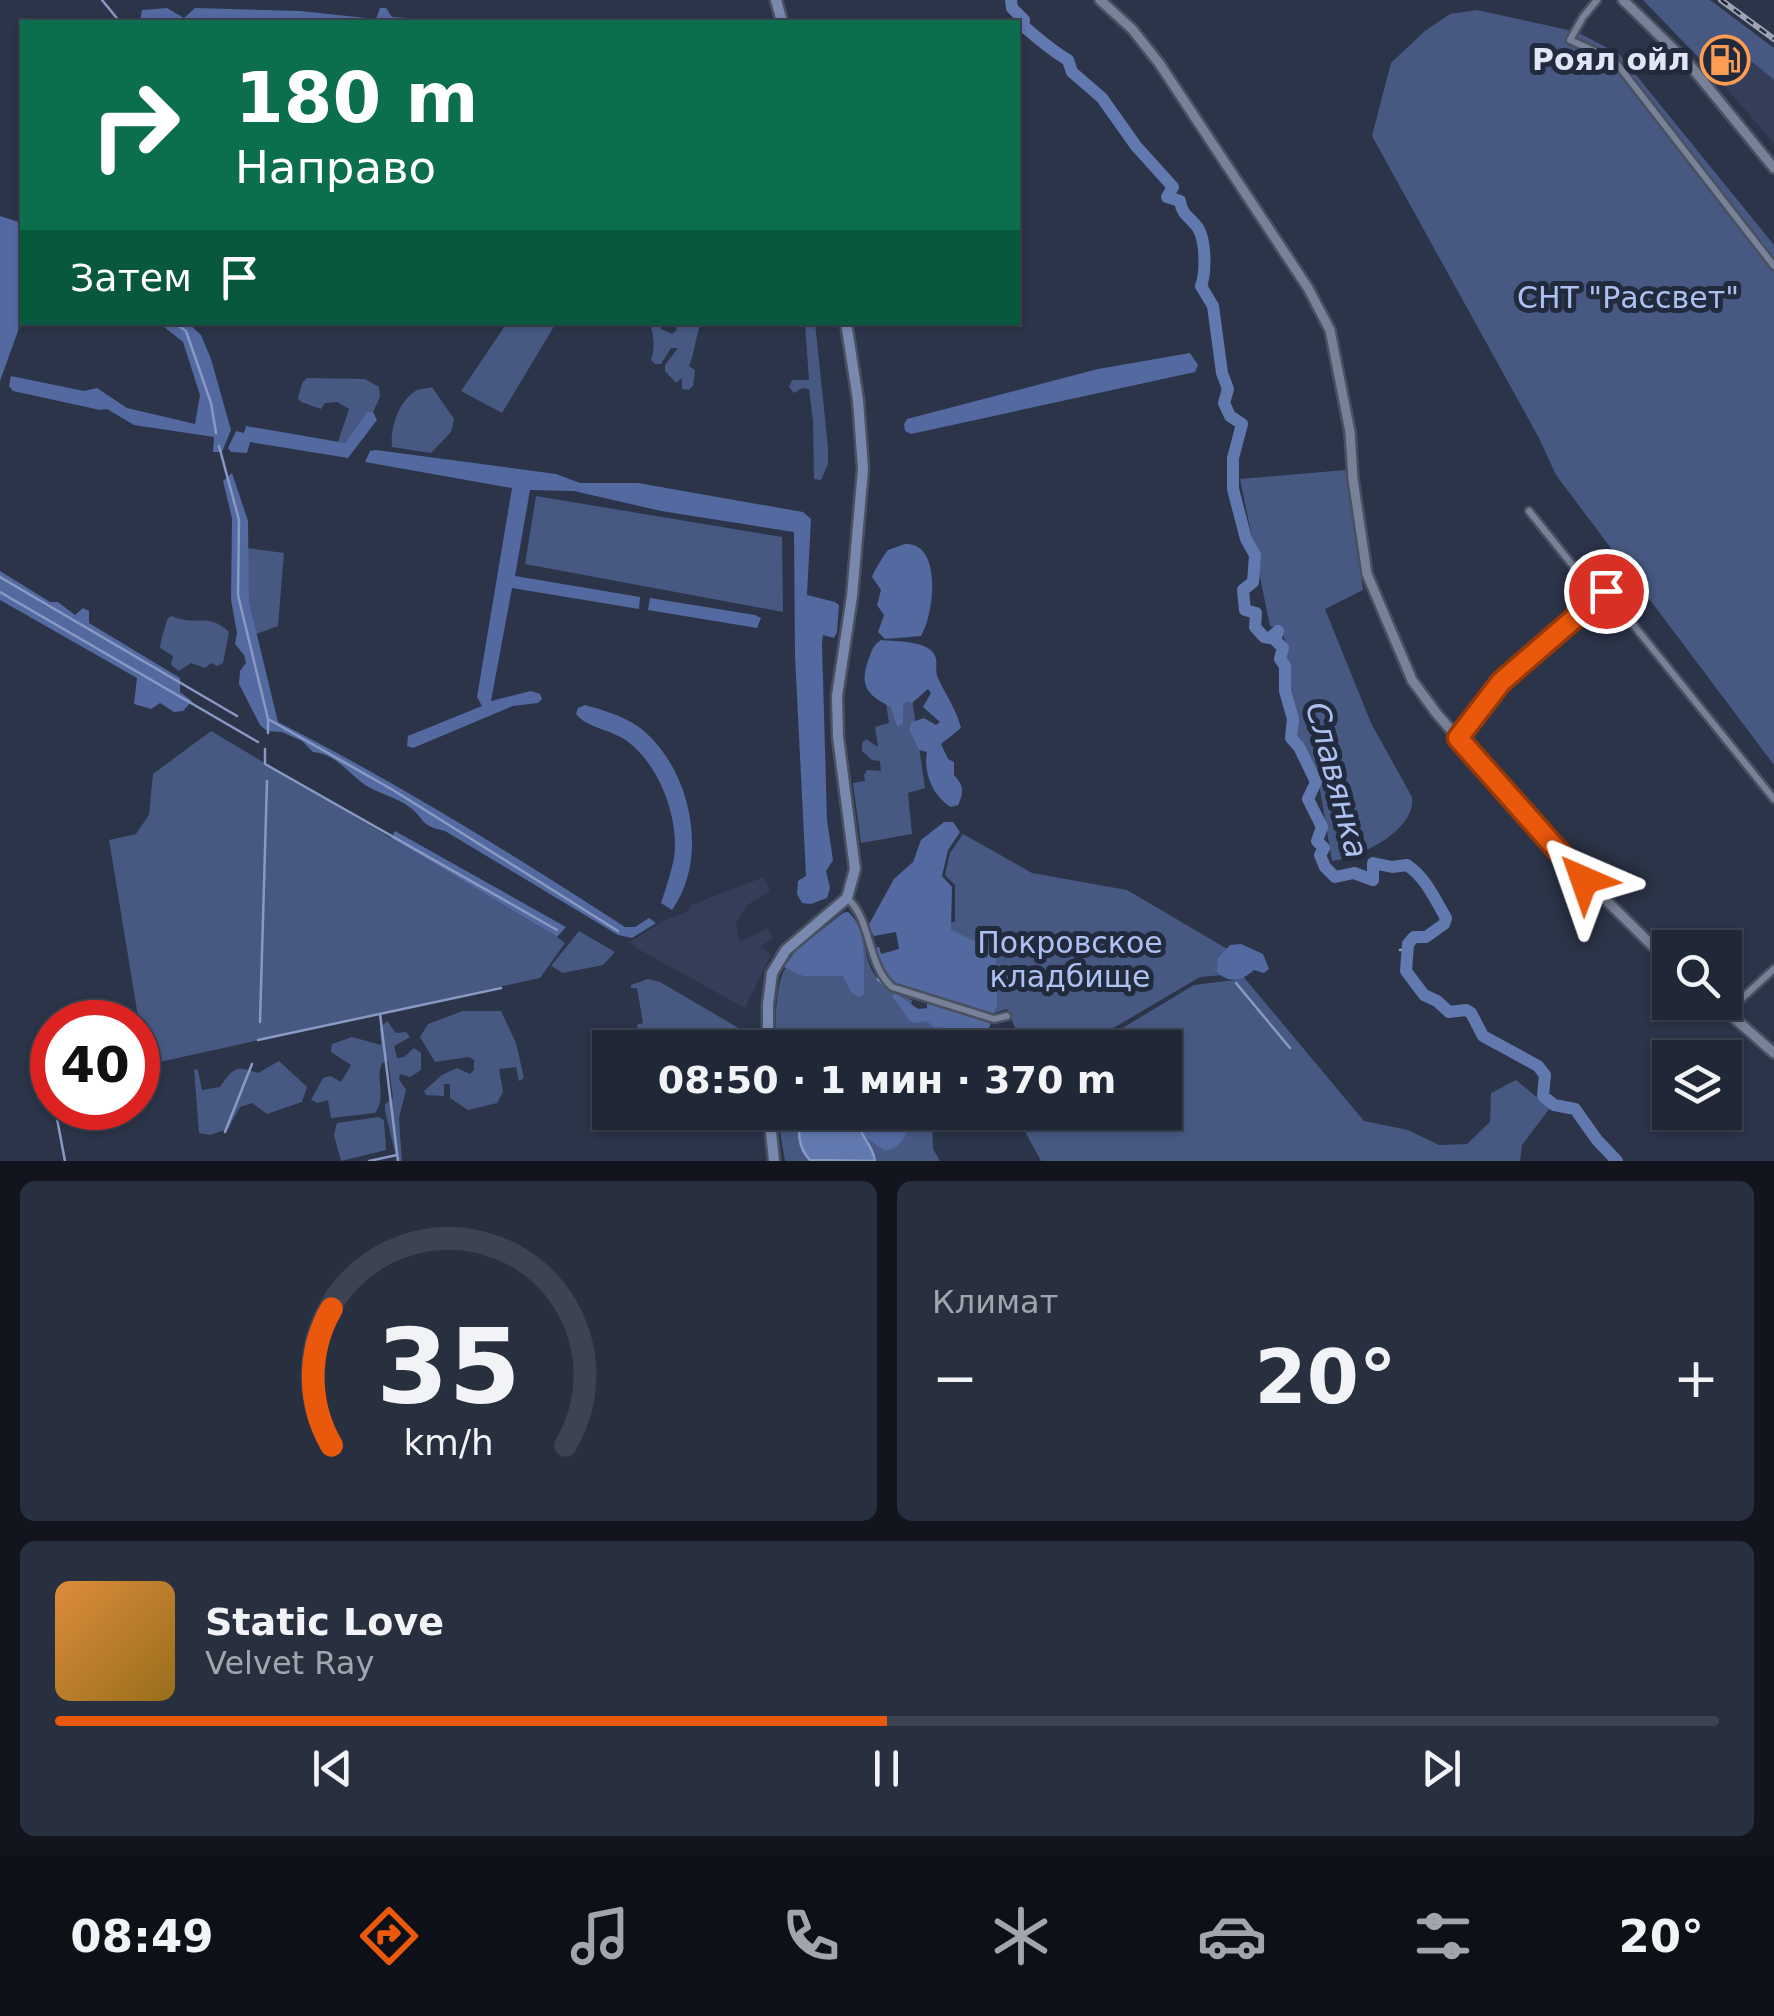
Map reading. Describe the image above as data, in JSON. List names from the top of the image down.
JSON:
{
  "water": ["Славянка"],
  "parks": ["СНТ \"Рассвет\"", "Покровское кладбище"],
  "places": {
    "fuel station": ["Роял ойл"]
  },
  "page": {
    "turn": ["180 m", "Направо"],
    "then": "Затем",
    "limit": "40",
    "trip": "08:50 · 1 мин · 370 m",
    "tile": "Климат",
    "heat": ["−", "20°", "+"],
    "song": ["Static Love", "Velvet Ray"],
    "tabs": ["08:49", "20°"],
    "gauge": ["35", "km/h"]
  }
}
